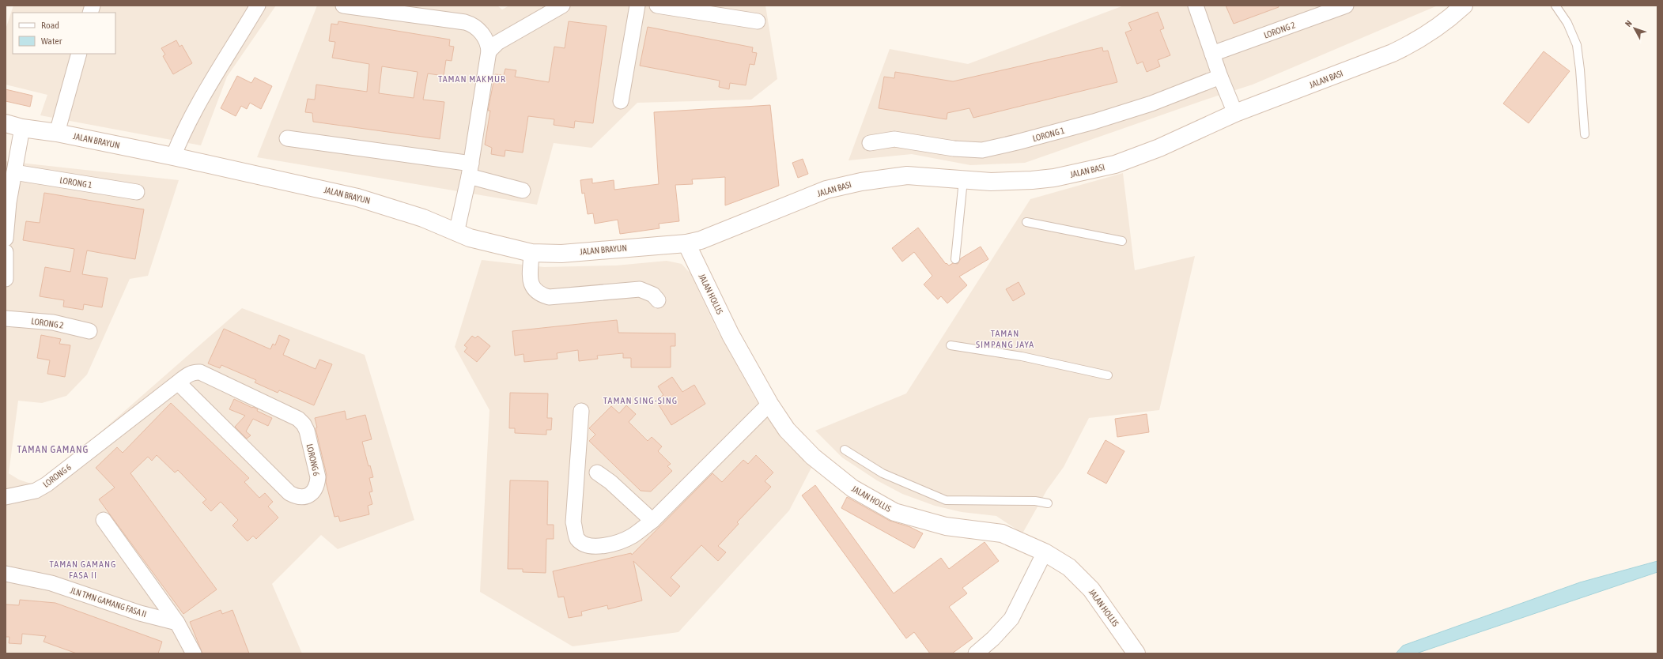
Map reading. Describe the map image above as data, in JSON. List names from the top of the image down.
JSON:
{
  "streets": {
    "main road": ["JALAN BASI", "JALAN BRAYUN", "JALAN HOLLIS"],
    "street": [
      "LORONG 2",
      "LORONG 1",
      "LORONG 6",
      "JLN TMN GAMANG FASA II"
    ]
  },
  "crossings": [
    ["JALAN BASI", "JALAN BRAYUN"],
    ["JALAN BASI", "JALAN HOLLIS"],
    ["JALAN BRAYUN", "JALAN HOLLIS"]
  ],
  "districts": [
    "TAMAN MAKMUR",
    "TAMAN SIMPANG JAYA",
    "TAMAN SING-SING",
    "TAMAN GAMANG",
    "TAMAN GAMANG FASA II"
  ],
  "legend": ["Road", "Water"],
  "north": "top left"
}
